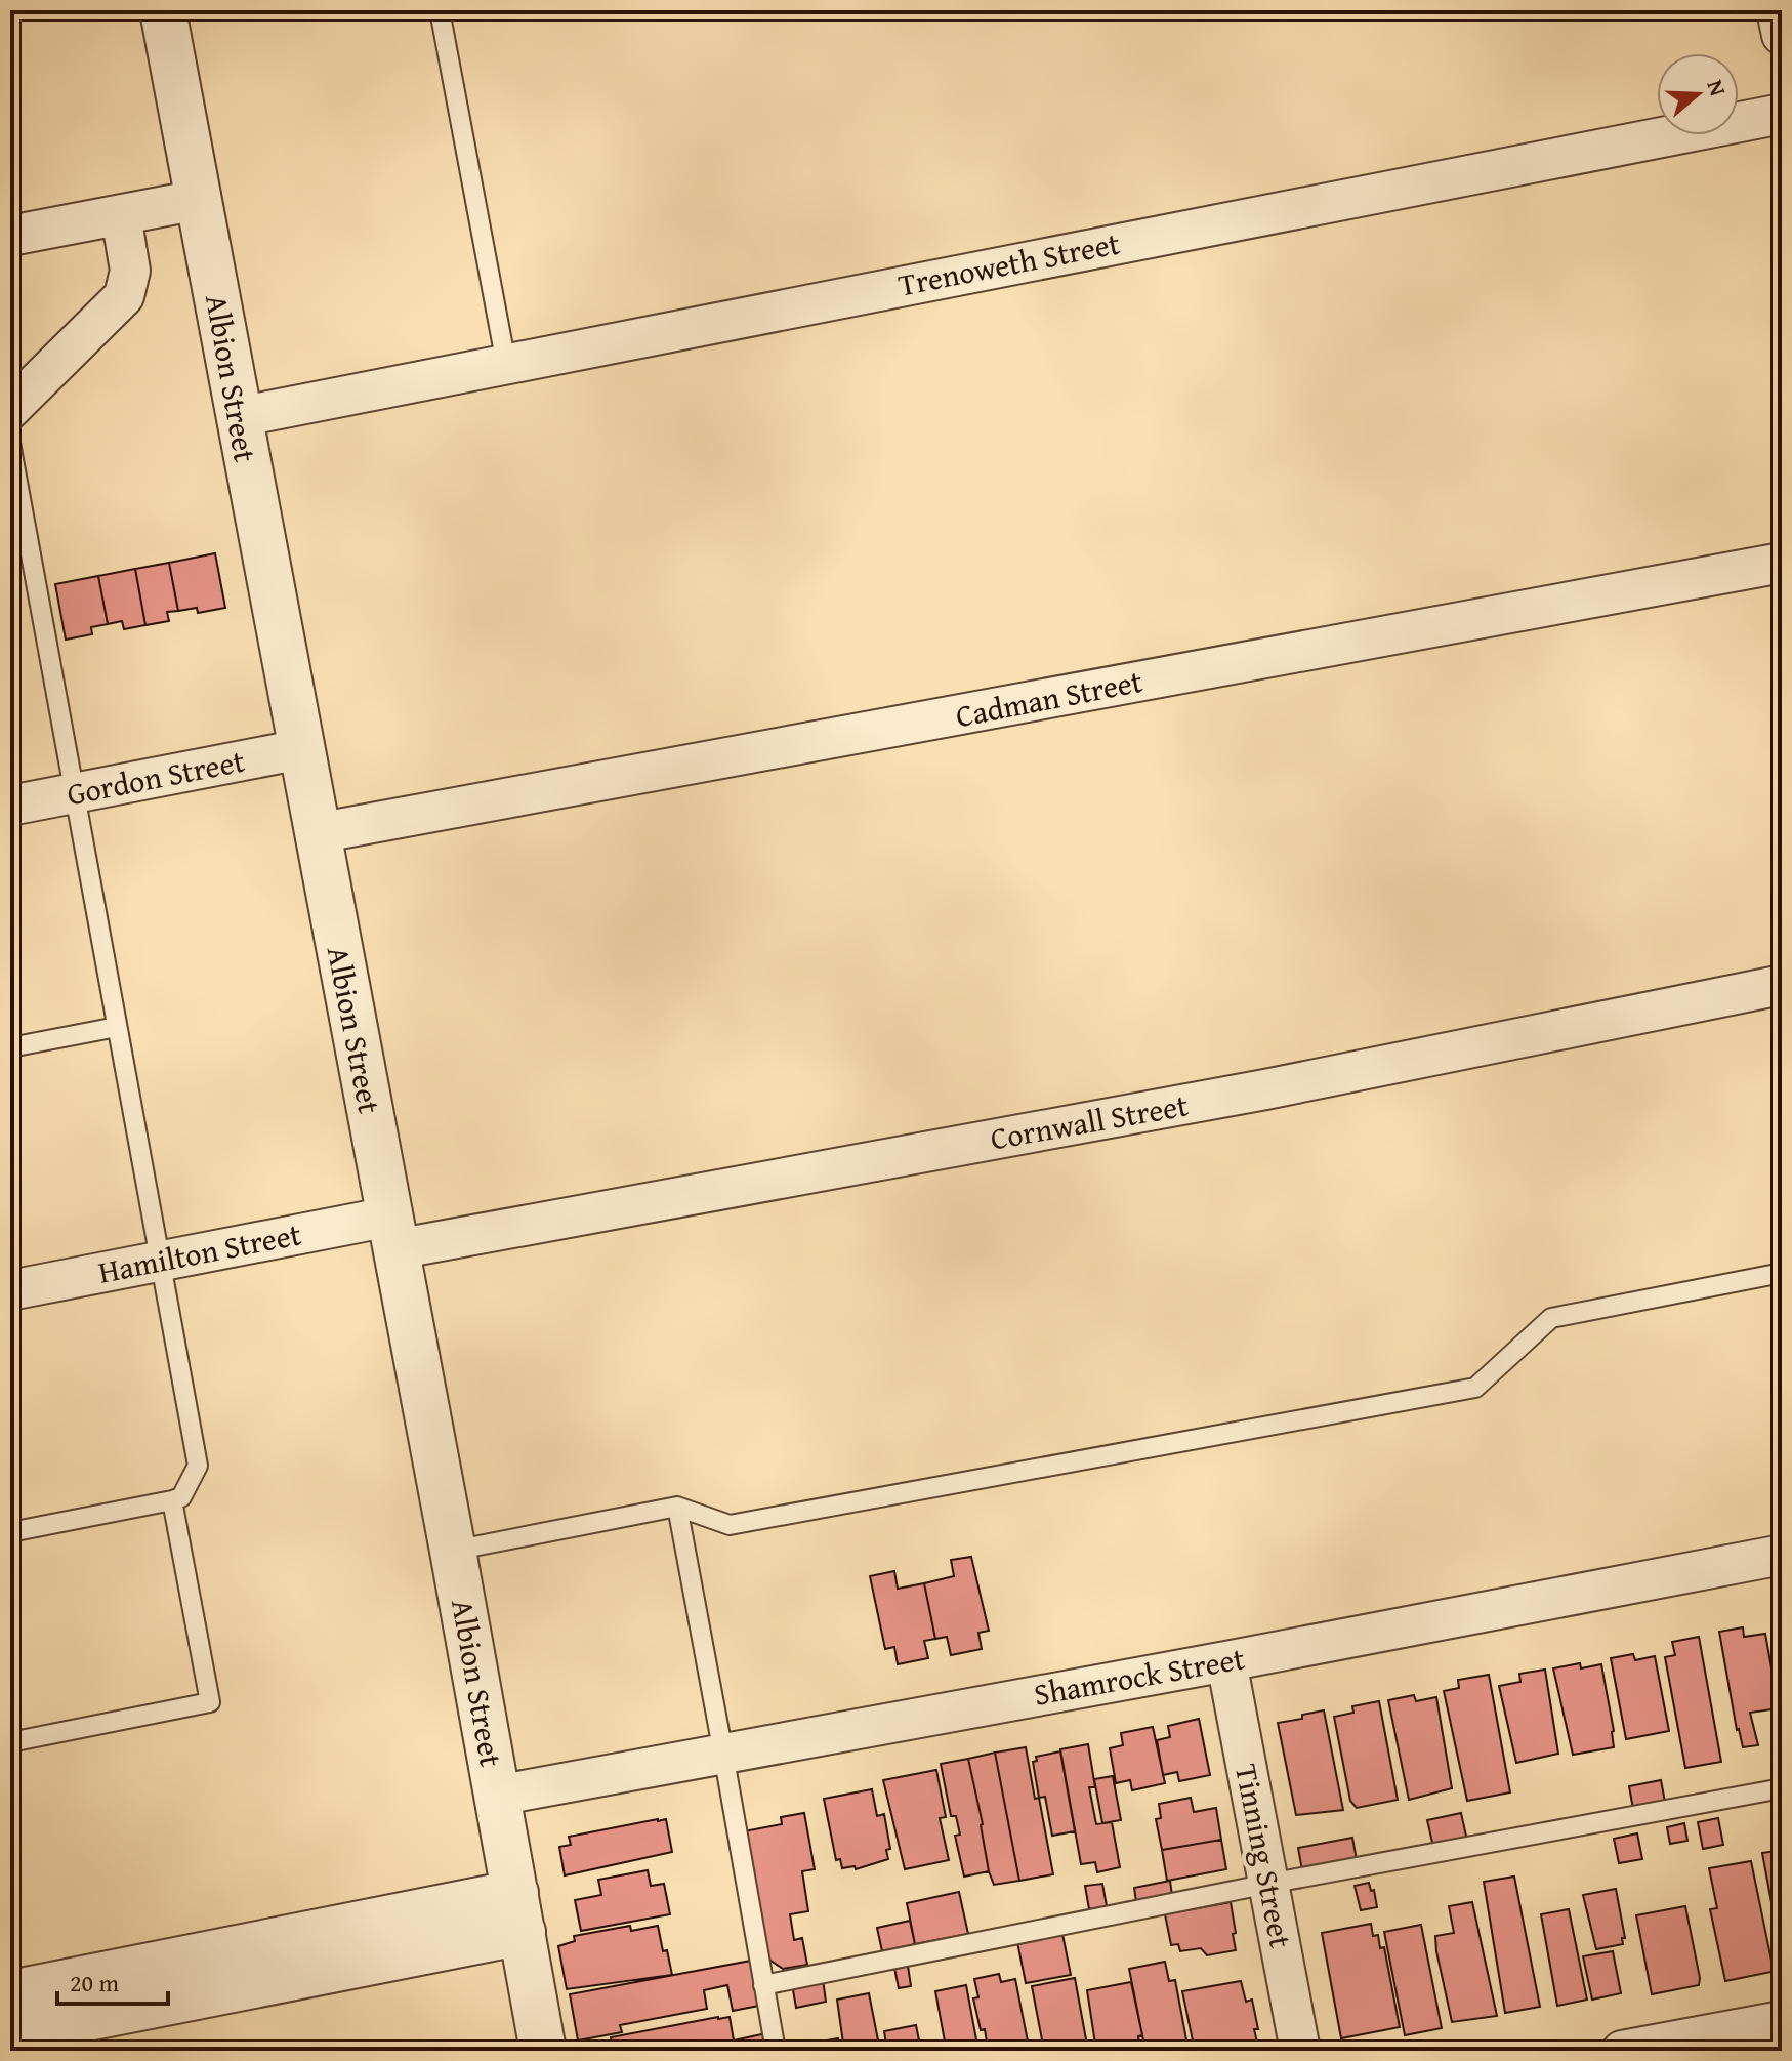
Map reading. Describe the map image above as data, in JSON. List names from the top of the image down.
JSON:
{
  "streets": {
    "street": [
      "Trenoweth Street",
      "Albion Street",
      "Cadman Street",
      "Gordon Street",
      "Cornwall Street",
      "Hamilton Street",
      "Shamrock Street",
      "Tinning Street"
    ]
  },
  "crossings": [
    ["Trenoweth Street", "Albion Street"],
    ["Albion Street", "Cadman Street"],
    ["Albion Street", "Gordon Street"],
    ["Albion Street", "Cornwall Street"],
    ["Albion Street", "Hamilton Street"],
    ["Albion Street", "Shamrock Street"],
    ["Cornwall Street", "Hamilton Street"],
    ["Shamrock Street", "Tinning Street"]
  ],
  "scale_bar": "20 m",
  "north": "right"
}
